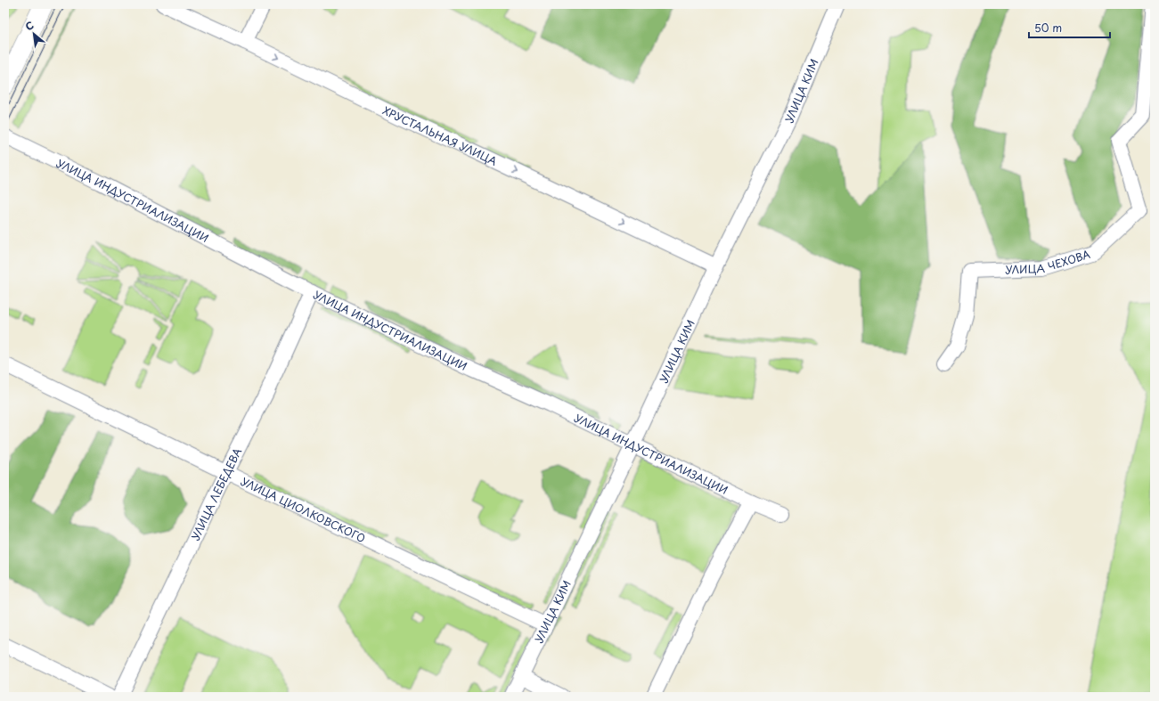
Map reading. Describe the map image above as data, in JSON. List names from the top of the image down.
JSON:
{
  "streets": {
    "street": [
      "УЛИЦА КИМ",
      "ХРУСТАЛЬНАЯ УЛИЦА",
      "УЛИЦА ИНДУСТРИАЛИЗАЦИИ",
      "УЛИЦА ЧЕХОВА",
      "УЛИЦА ЛЕБЕДЕВА",
      "УЛИЦА ЦИОЛКОВСКОГО"
    ]
  },
  "crossings": [
    ["УЛИЦА КИМ", "ХРУСТАЛЬНАЯ УЛИЦА"],
    ["УЛИЦА КИМ", "УЛИЦА ИНДУСТРИАЛИЗАЦИИ"],
    ["УЛИЦА КИМ", "УЛИЦА ЦИОЛКОВСКОГО"],
    ["УЛИЦА ИНДУСТРИАЛИЗАЦИИ", "УЛИЦА ЛЕБЕДЕВА"],
    ["УЛИЦА ЛЕБЕДЕВА", "УЛИЦА ЦИОЛКОВСКОГО"]
  ],
  "one_way": ["ХРУСТАЛЬНАЯ УЛИЦА"],
  "scale_bar": "50 m",
  "north": "top left"
}
